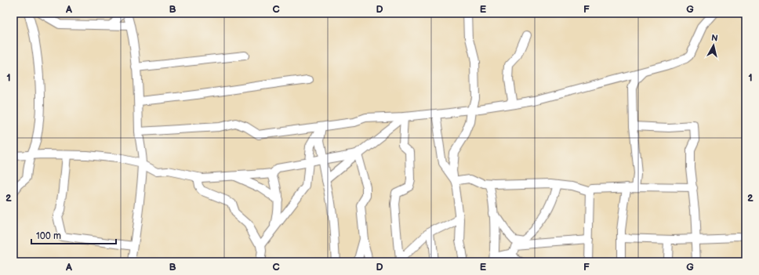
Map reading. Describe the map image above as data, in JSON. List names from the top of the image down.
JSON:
{
  "scale_bar": "100 m",
  "north": "top",
  "grid": {
    "columns": [
      "A",
      "B",
      "C",
      "D",
      "E",
      "F",
      "G"
    ],
    "rows": ["1", "2"]
  }
}
